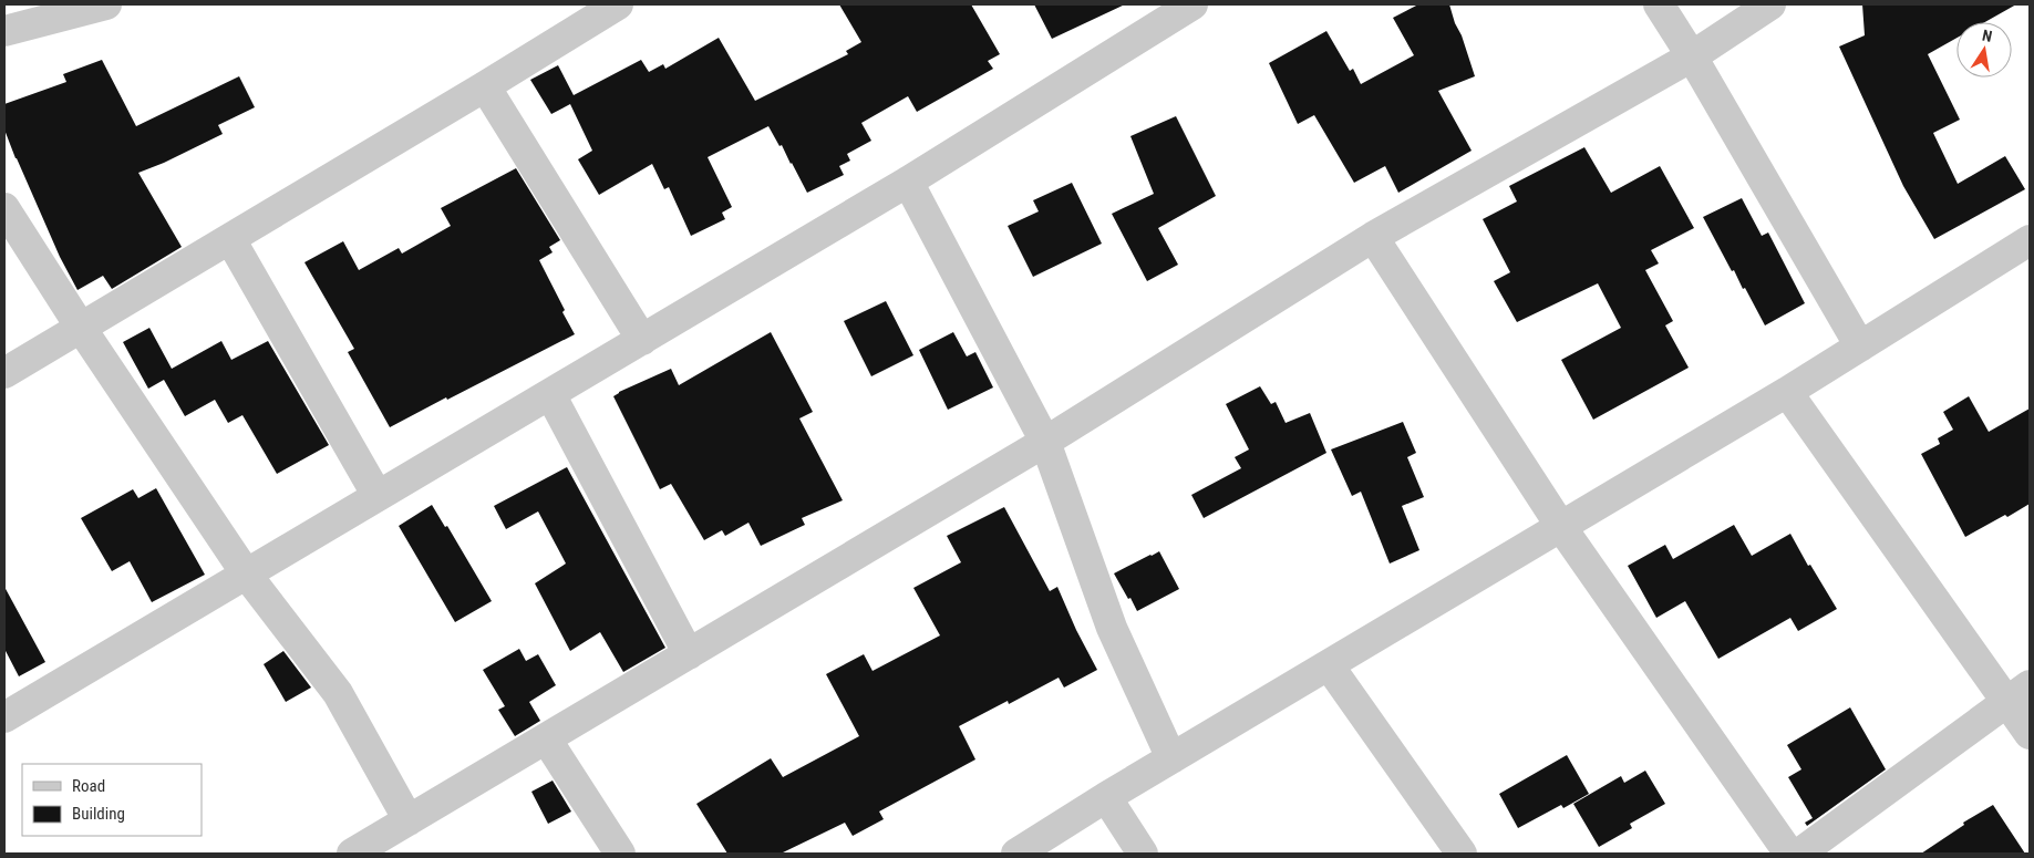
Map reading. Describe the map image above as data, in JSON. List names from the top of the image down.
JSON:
{
  "legend": ["Road", "Building"],
  "north": "top"
}
